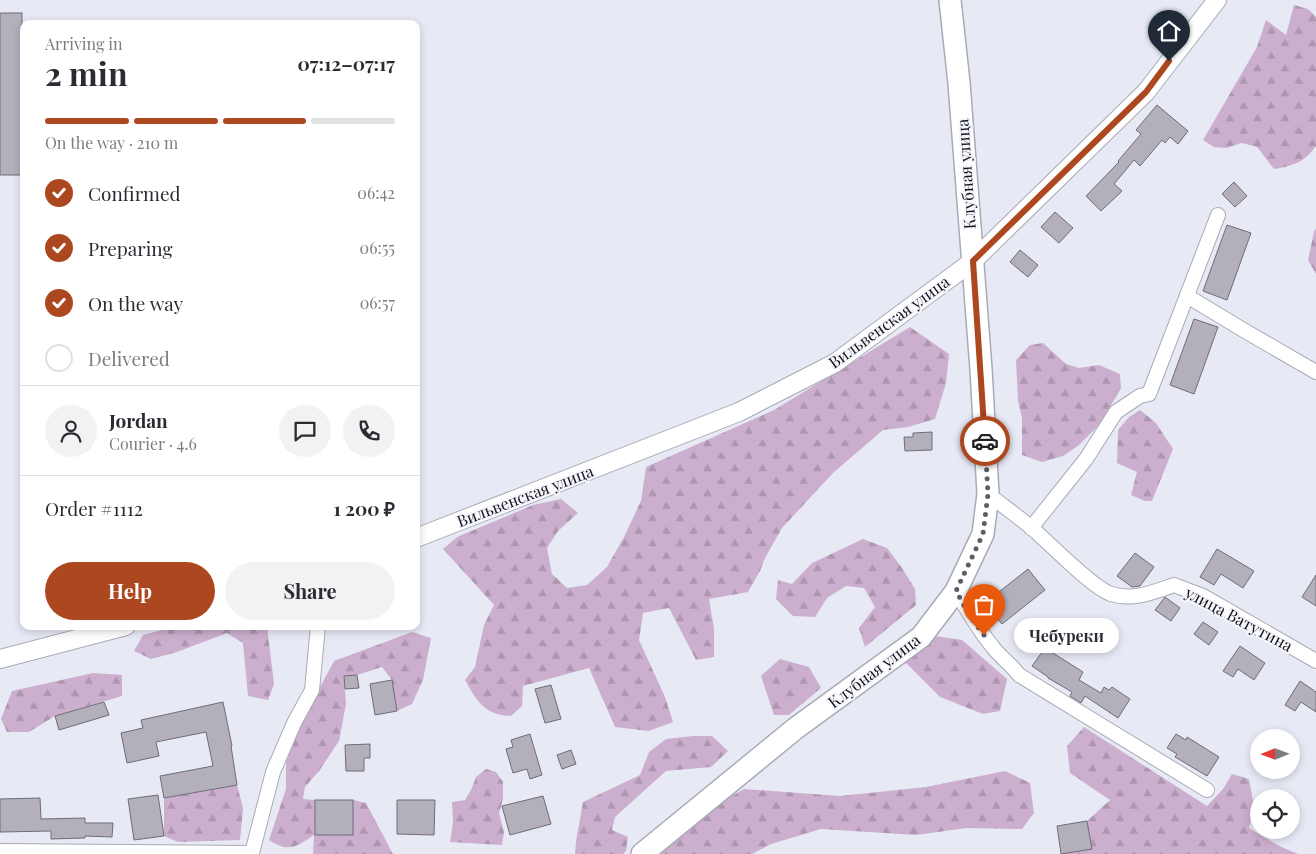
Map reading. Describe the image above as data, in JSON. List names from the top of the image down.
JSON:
{
  "streets": {
    "main road": ["Клубная улица"],
    "street": ["Вильвенская улица", "улица Ватутина"]
  },
  "crossings": [
    ["Клубная улица", "Вильвенская улица"],
    ["Клубная улица", "улица Ватутина"]
  ],
  "places": ["Чебуреки"],
  "north": "left",
  "page": {
    "heading": ["2 min", "Arriving in", "07:12–07:17"],
    "panel": [
      "Jordan",
      "Courier · 4.6",
      "Order #1112",
      "1 200 ₽"
    ],
    "bar": "On the way · 210 m",
    "list": [
      ["Confirmed", "06:42"],
      ["Preparing", "06:55"],
      ["On the way", "06:57"],
      "Delivered"
    ],
    "buttons": ["Help", "Share"],
    "bubble": "Чебуреки"
  }
}
